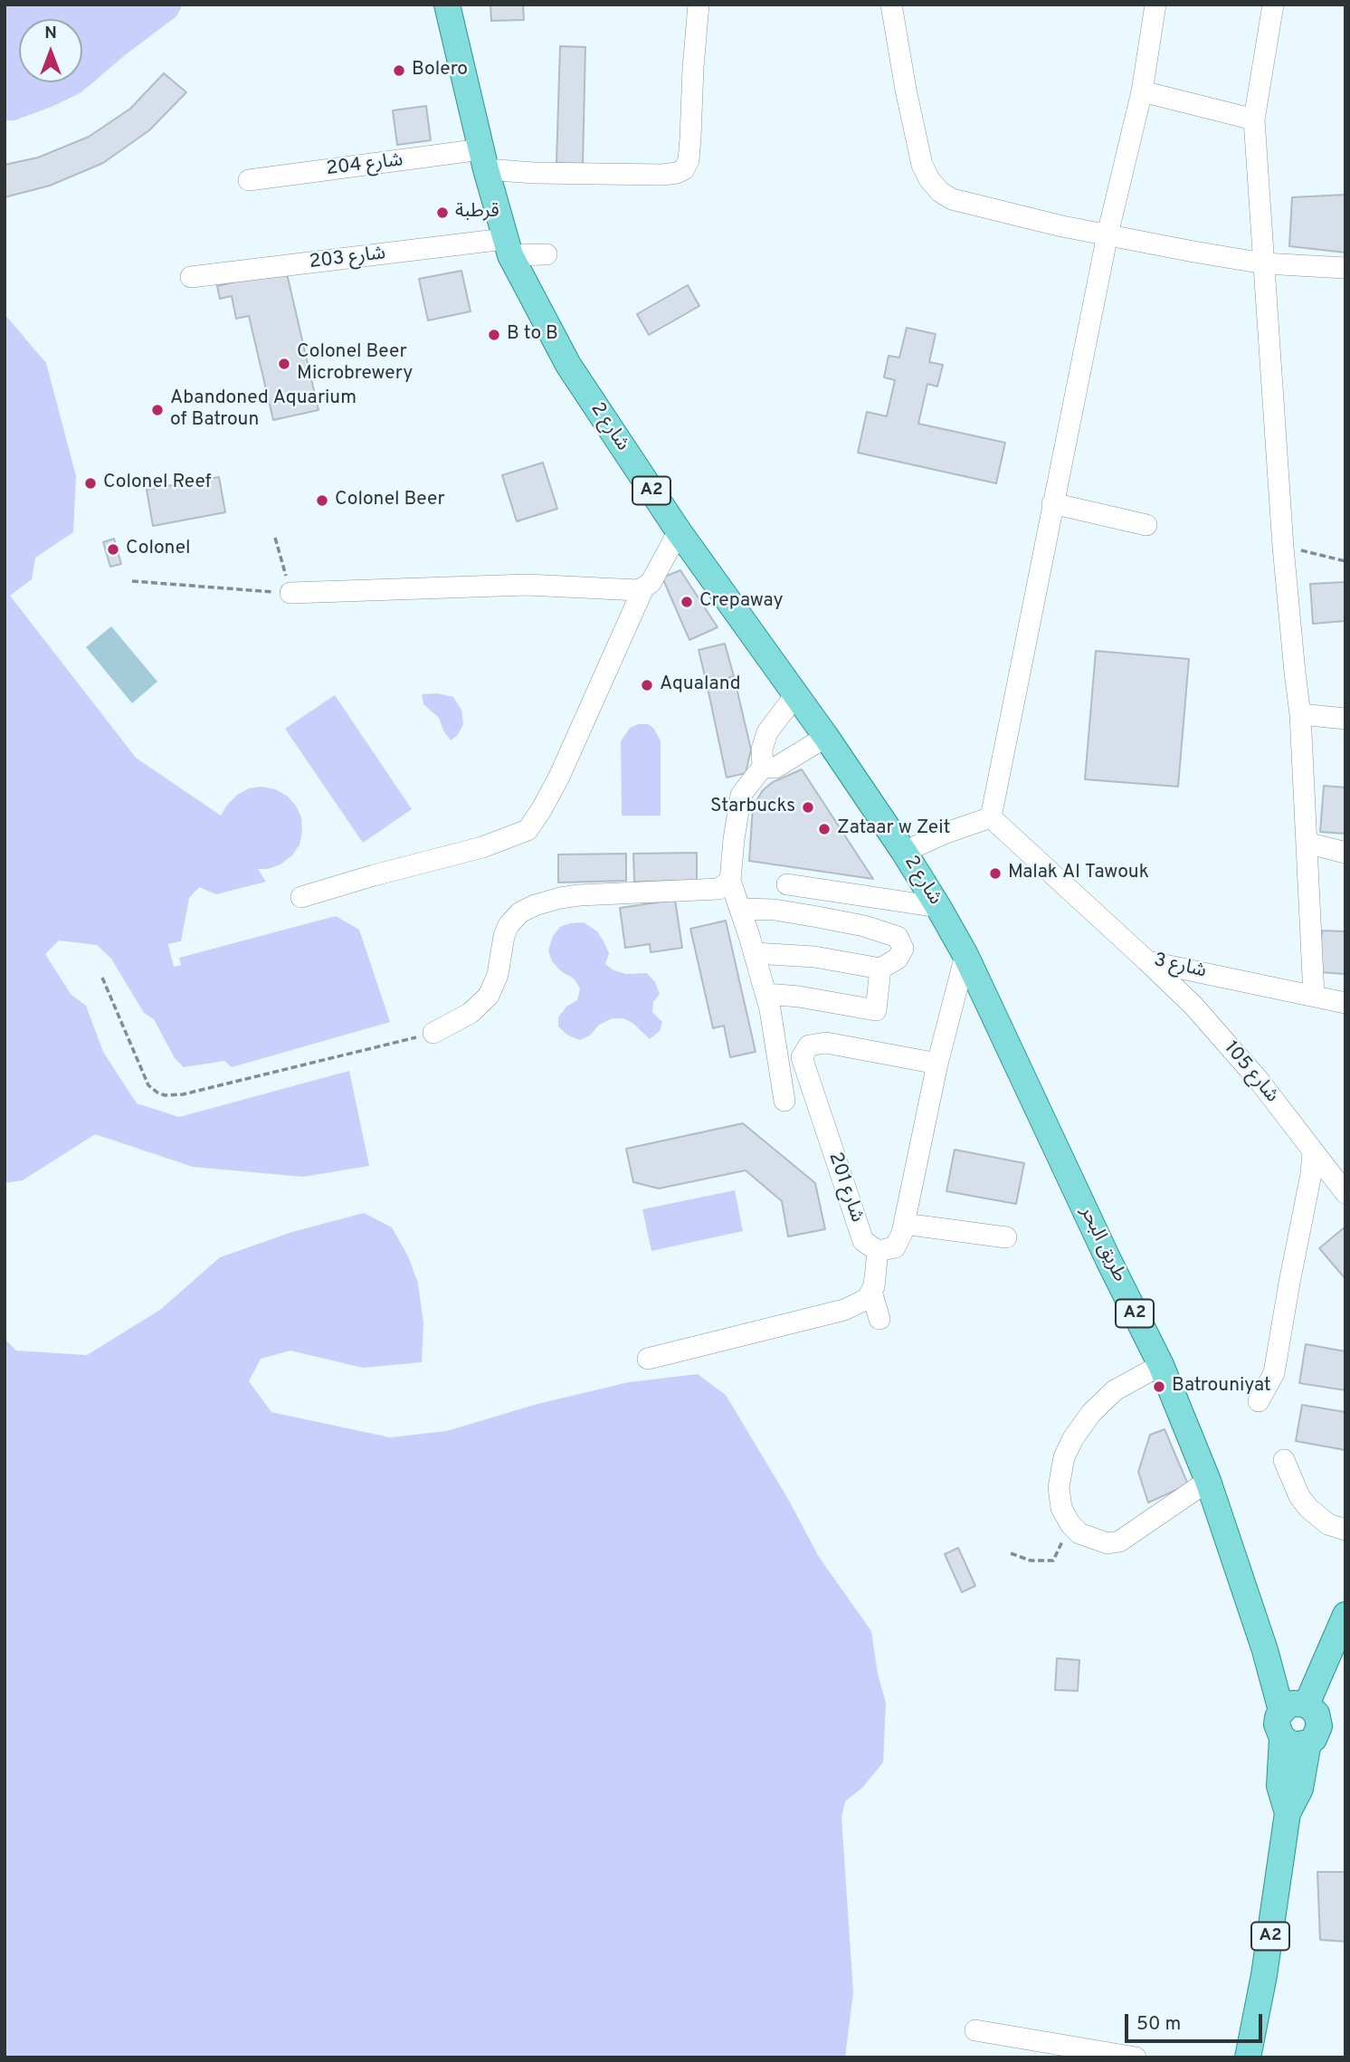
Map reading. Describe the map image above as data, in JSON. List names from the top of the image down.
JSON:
{
  "streets": {
    "main road": ["شارع 2", "A2", "طريق البحر"],
    "street": [
      "شارع 204",
      "شارع 203",
      "شارع 3",
      "شارع 105",
      "شارع 201"
    ]
  },
  "crossings": [
    ["شارع 204", "شارع 2"],
    ["شارع 203", "شارع 2"],
    ["شارع 2", "طريق البحر"],
    ["A2", "طريق البحر"],
    ["شارع 3", "شارع 105"]
  ],
  "places": [
    "Bolero",
    "قرطبة",
    "B to B",
    "Colonel Beer Microbrewery",
    "Abandoned Aquarium of Batroun",
    "Colonel Reef",
    "Colonel Beer",
    "Colonel",
    "Crepaway",
    "Aqualand",
    "Starbucks",
    "Zataar w Zeit",
    "Malak Al Tawouk",
    "Batrouniyat"
  ],
  "scale_bar": "50 m",
  "north": "top"
}
